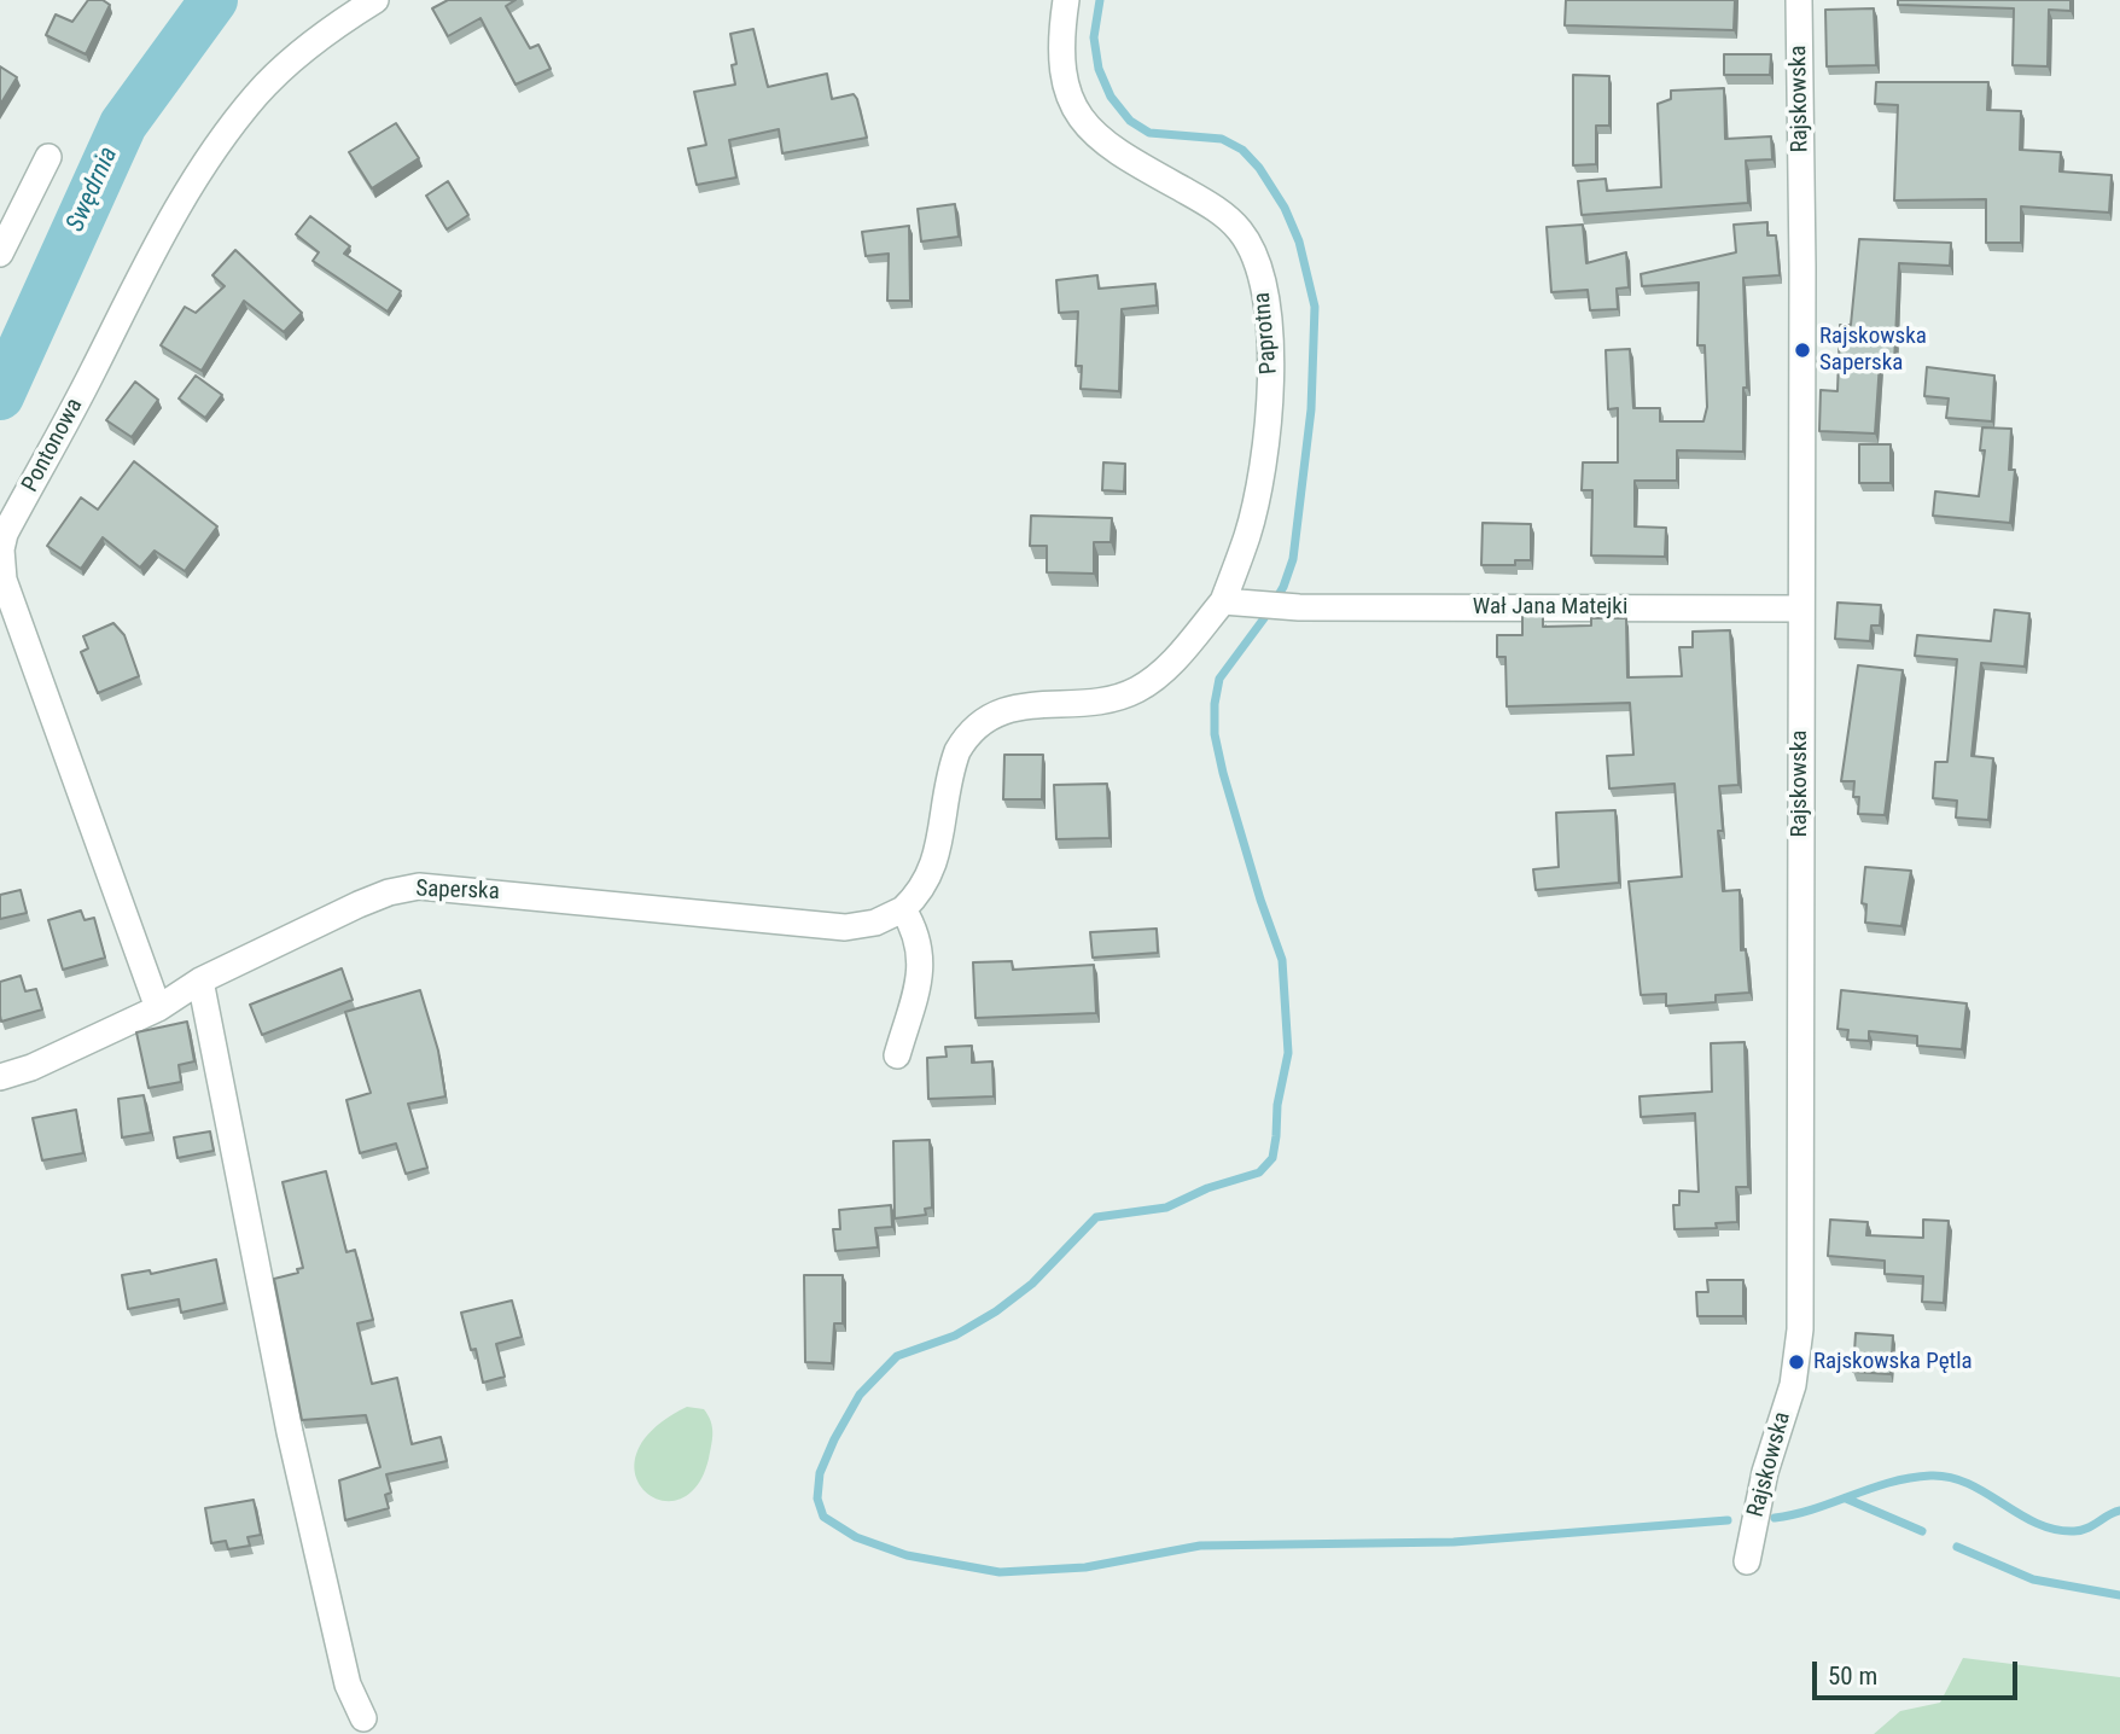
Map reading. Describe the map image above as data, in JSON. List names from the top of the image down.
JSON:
{
  "streets": {
    "street": [
      "Rajskowska",
      "Paprotna",
      "Pontonowa",
      "Wał Jana Matejki",
      "Saperska"
    ]
  },
  "crossings": [
    ["Rajskowska", "Wał Jana Matejki"],
    ["Paprotna", "Wał Jana Matejki"],
    ["Pontonowa", "Saperska"]
  ],
  "water": ["Swędrnia"],
  "places": ["Rajskowska Saperska", "Rajskowska Pętla"],
  "scale_bar": "50 m"
}
